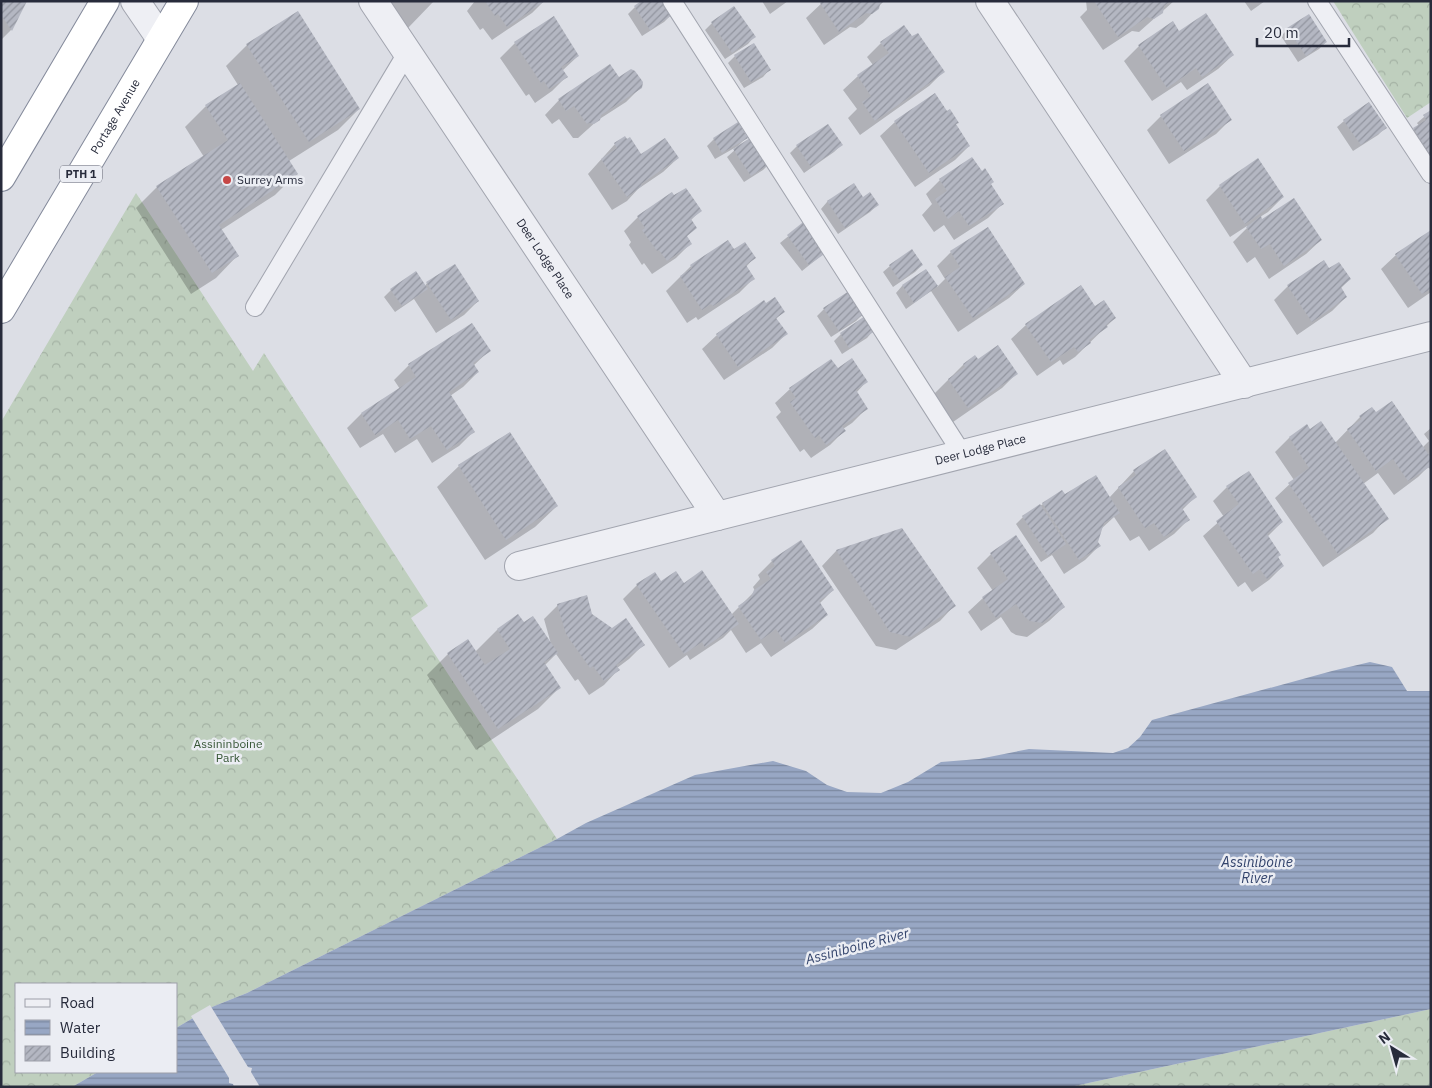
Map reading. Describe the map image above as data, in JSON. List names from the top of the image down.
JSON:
{
  "streets": {
    "highway": ["Portage Avenue", "PTH 1"],
    "street": ["Deer Lodge Place"]
  },
  "water": ["Assiniboine River"],
  "parks": ["Assininboine Park"],
  "places": ["Surrey Arms"],
  "legend": ["Road", "Water", "Building"],
  "scale_bar": "20 m",
  "north": "top left"
}
